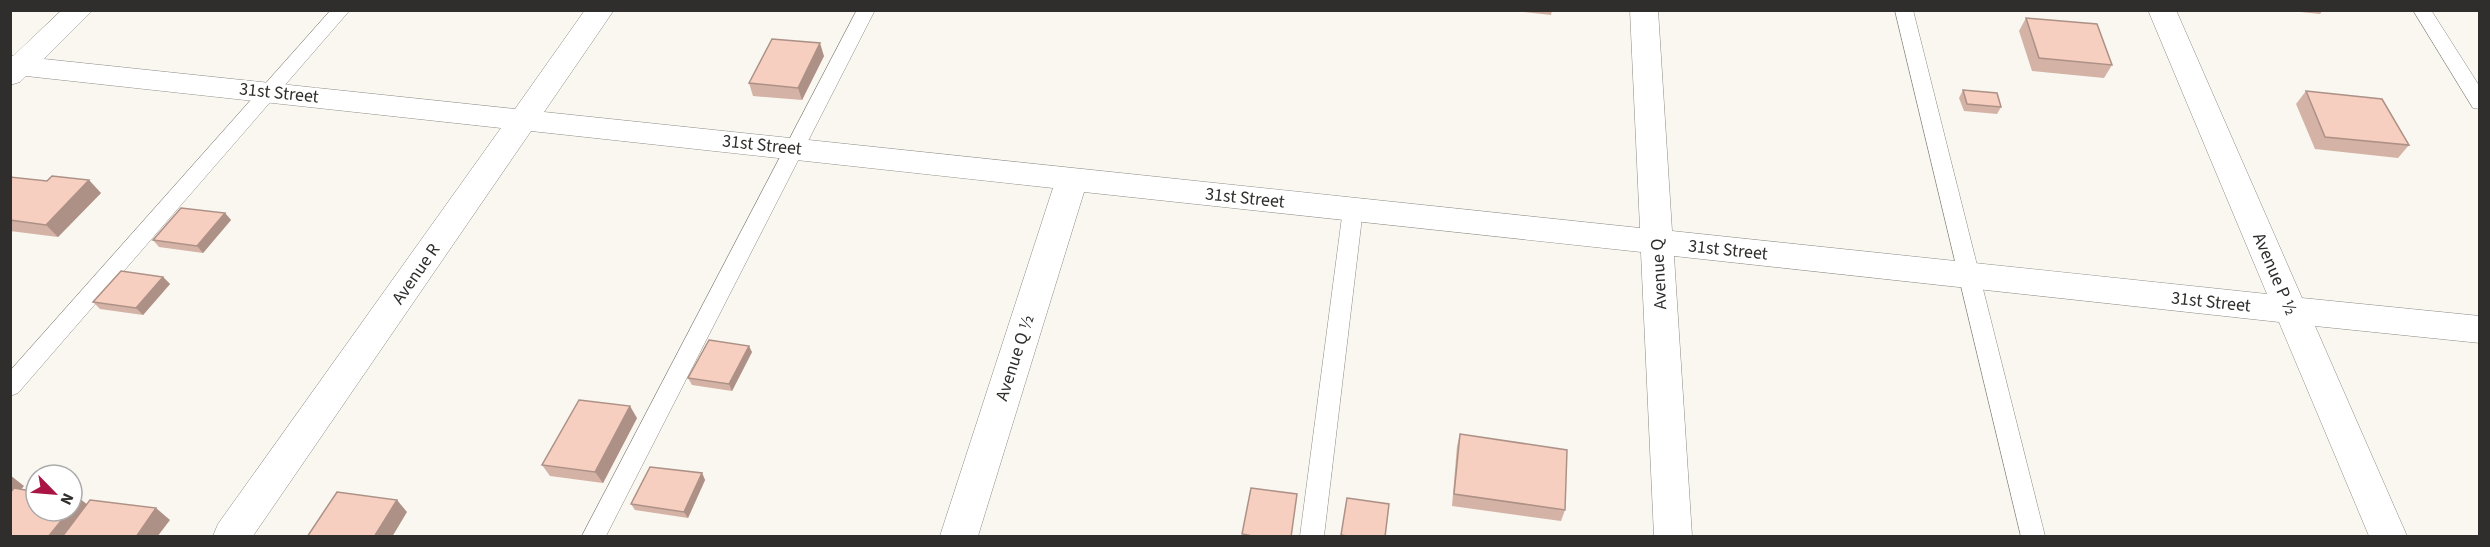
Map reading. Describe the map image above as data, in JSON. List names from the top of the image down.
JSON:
{
  "streets": {
    "street": [
      "31st Street",
      "Avenue R",
      "Avenue Q",
      "Avenue P ½",
      "Avenue Q ½"
    ]
  },
  "crossings": [
    ["31st Street", "Avenue R"],
    ["31st Street", "Avenue Q"],
    ["31st Street", "Avenue P ½"],
    ["31st Street", "Avenue Q ½"]
  ],
  "north": "bottom right"
}
